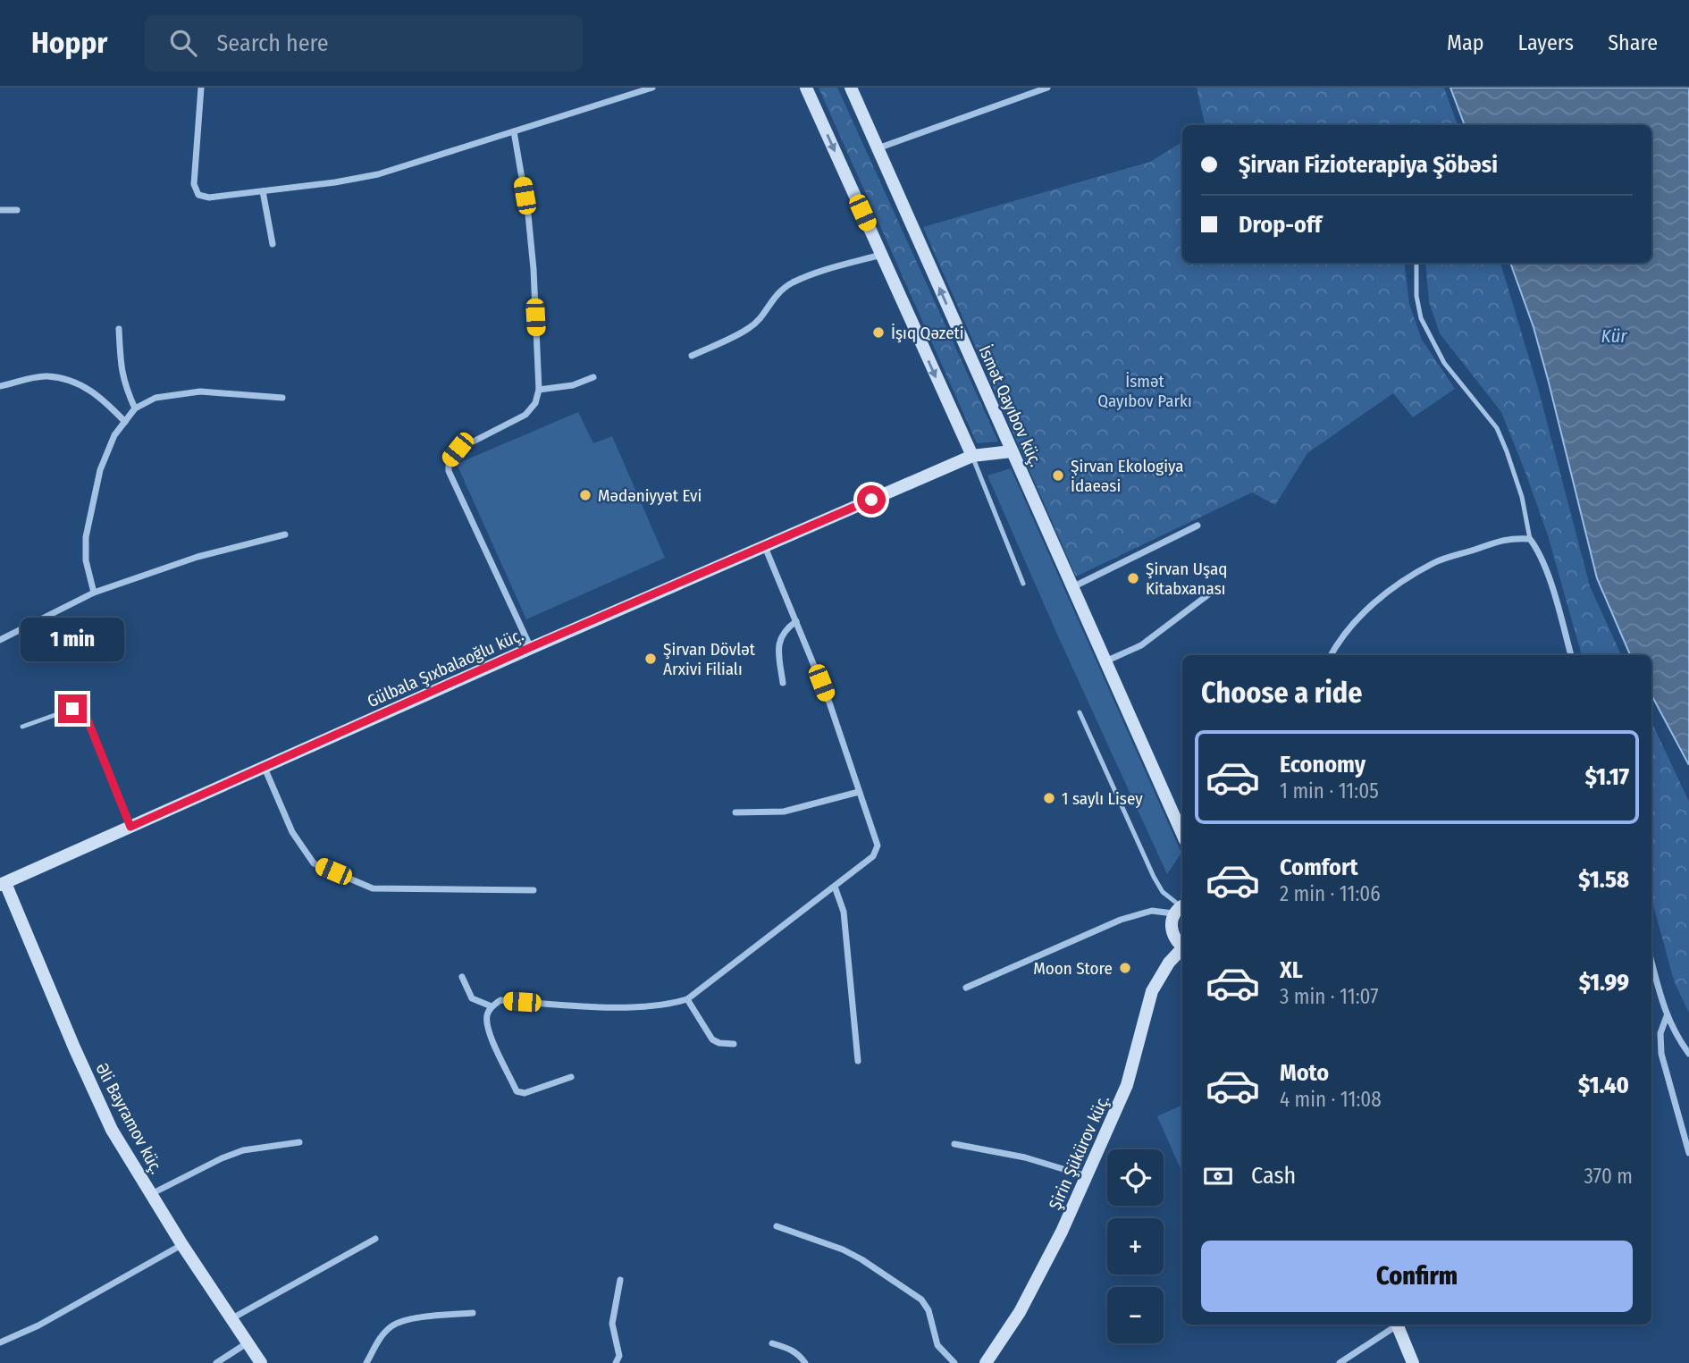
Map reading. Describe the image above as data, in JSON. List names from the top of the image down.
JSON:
{
  "streets": {
    "street": [
      "İsmət Qayıbov küç.",
      "Gülbala Şıxbalaoğlu küç.",
      "Əli Bayramov küç.",
      "Şirin Şükürov küç."
    ]
  },
  "crossings": [
    ["İsmət Qayıbov küç.", "Gülbala Şıxbalaoğlu küç."],
    ["Gülbala Şıxbalaoğlu küç.", "Əli Bayramov küç."]
  ],
  "water": ["Kür"],
  "parks": ["İsmət Qayıbov Parkı"],
  "places": [
    "İşıq Qəzeti",
    "Şirvan Ekologiya İdaeəsi",
    "Mədəniyyət Evi",
    "Şirvan Uşaq Kitabxanası",
    "Şirvan Dövlət Arxivi Filialı",
    "1 saylı Lisey",
    "Moon Store"
  ],
  "page": {
    "header": "Hoppr",
    "search": "Search here",
    "nav": ["Map", "Layers", "Share"],
    "banner": ["Şirvan Fizioterapiya Şöbəsi", "Drop-off"],
    "bubble": "1 min",
    "heading": "Choose a ride",
    "list": [
      {
        "name": "Economy",
        "note": "1 min · 11:05",
        "value": "$1.17"
      },
      {
        "name": "Comfort",
        "note": "2 min · 11:06",
        "value": "$1.58"
      },
      {
        "name": "XL",
        "note": "3 min · 11:07",
        "value": "$1.99"
      },
      {
        "name": "Moto",
        "note": "4 min · 11:08",
        "value": "$1.40"
      }
    ],
    "pay": ["Cash", "370 m"],
    "map_buttons": ["+", "−"],
    "buttons": "Confirm"
  }
}
